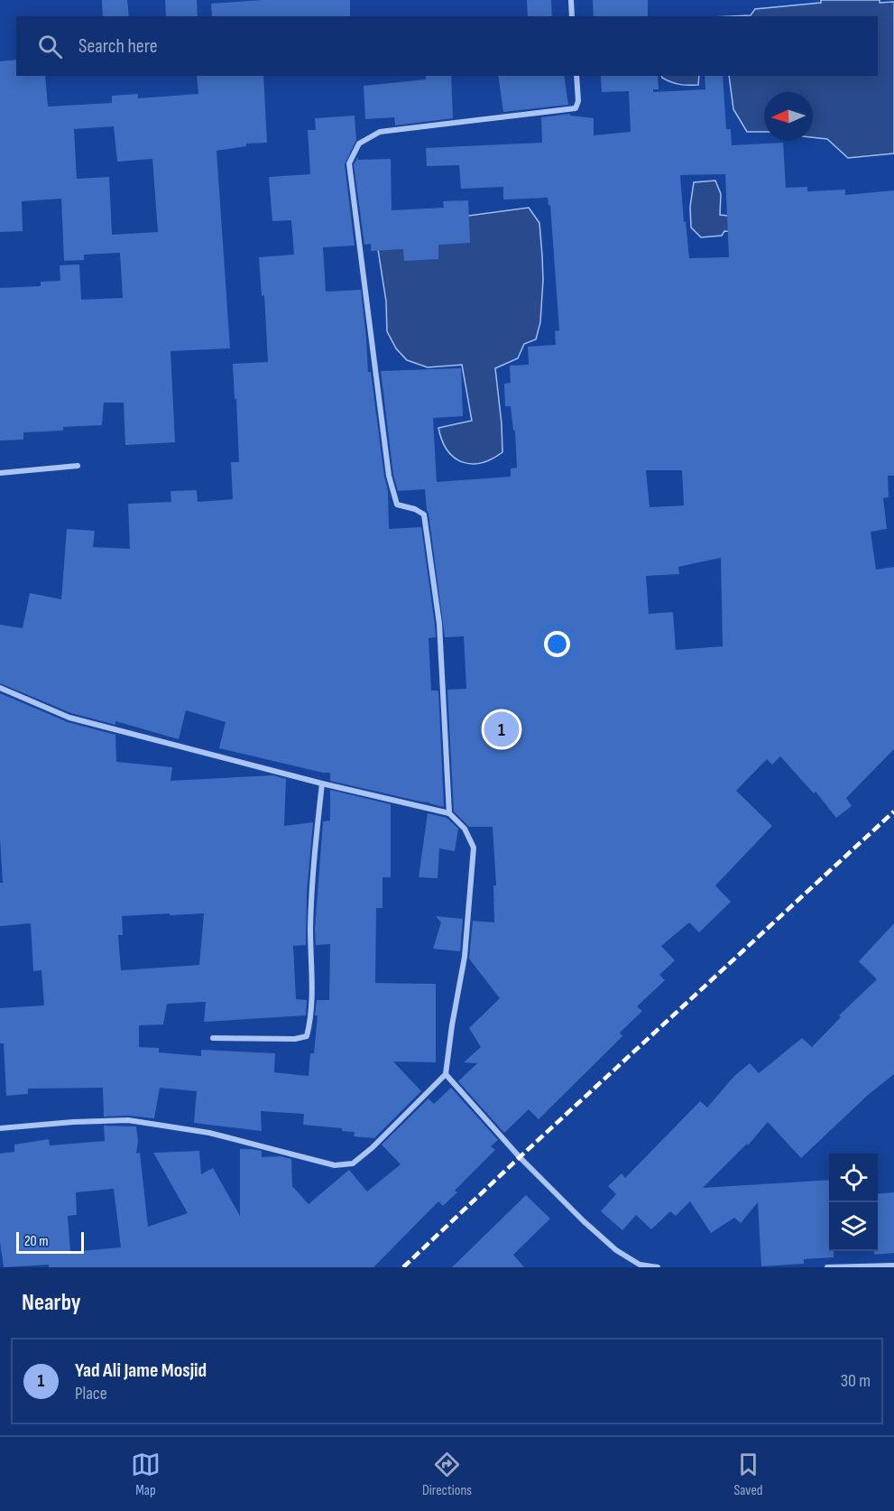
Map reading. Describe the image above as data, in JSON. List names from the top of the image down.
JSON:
{
  "scale_bar": "20 m",
  "north": "left",
  "page": {
    "search": "Search here",
    "pins": "1",
    "scale": "20 m",
    "heading": "Nearby",
    "list": [
      {
        "mark": "1",
        "name": "Yad Ali Jame Mosjid",
        "note": "Place",
        "value": "30 m"
      }
    ],
    "nav": ["Map", "Directions", "Saved"]
  }
}
